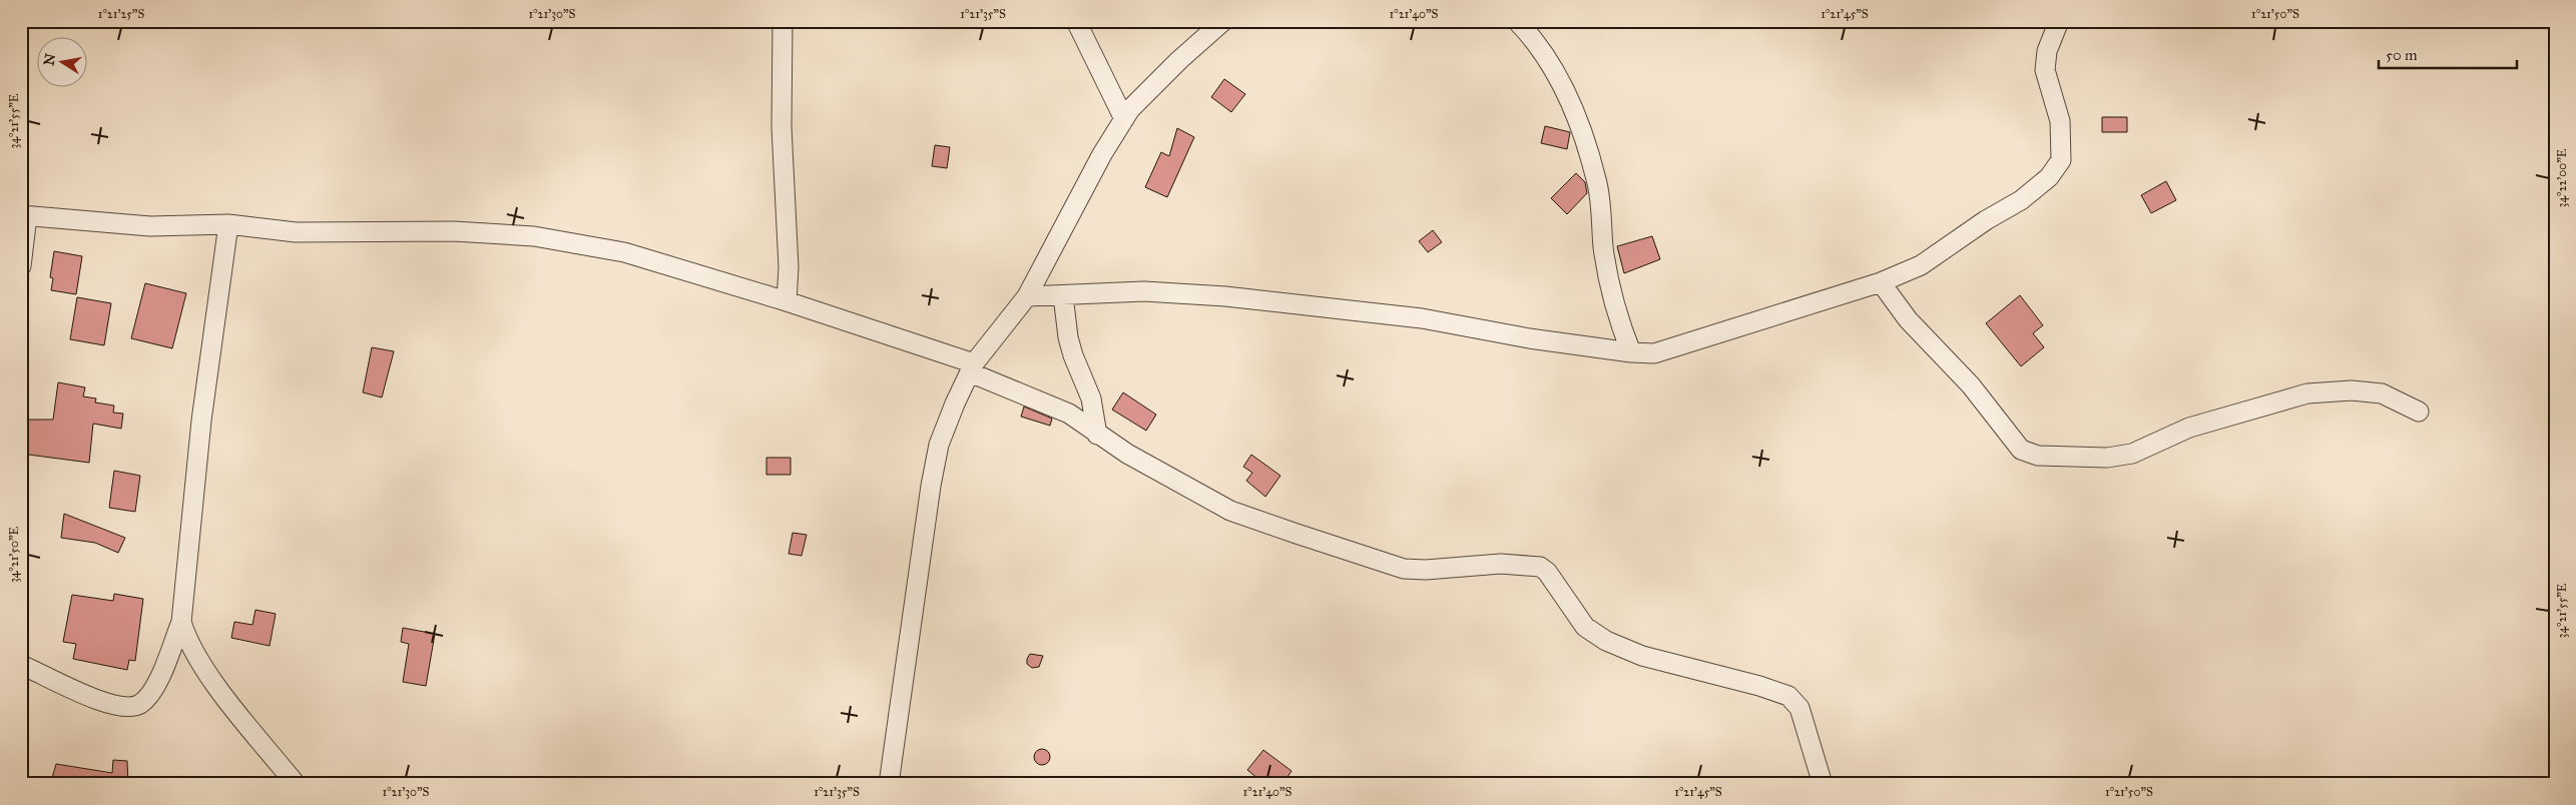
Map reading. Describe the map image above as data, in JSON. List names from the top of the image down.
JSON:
{
  "scale_bar": "50 m",
  "north": "left",
  "coordinates": [
    "1°21'25\"S",
    "1°21'30\"S",
    "1°21'35\"S",
    "1°21'40\"S",
    "1°21'45\"S",
    "1°21'50\"S",
    "34°21'55\"E",
    "34°22'00\"E",
    "34°21'50\"E"
  ]
}
